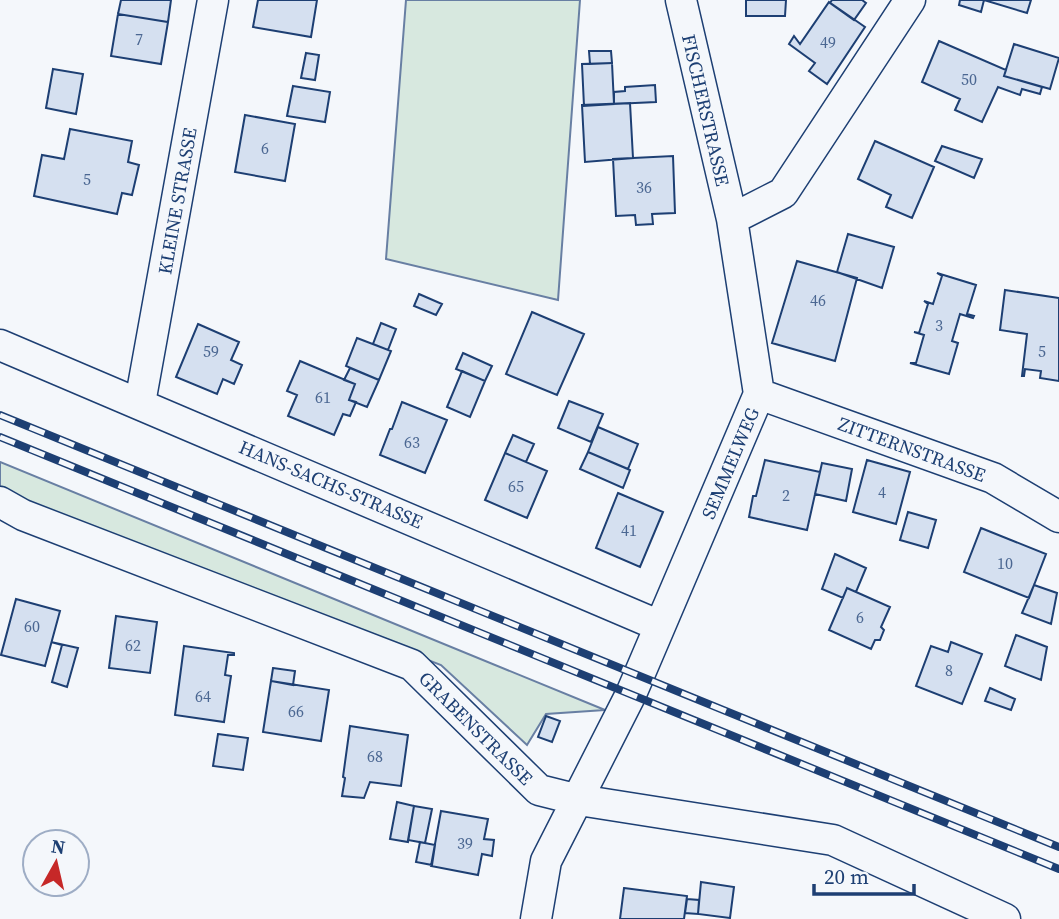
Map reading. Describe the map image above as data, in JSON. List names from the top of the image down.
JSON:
{
  "streets": {
    "street": [
      "FISCHERSTRASSE",
      "KLEINE STRASSE",
      "ZITTERNSTRASSE",
      "SEMMELWEG",
      "HANS-SACHS-STRASSE",
      "GRABENSTRASSE"
    ]
  },
  "crossings": [
    ["FISCHERSTRASSE", "SEMMELWEG"],
    ["KLEINE STRASSE", "HANS-SACHS-STRASSE"],
    ["ZITTERNSTRASSE", "SEMMELWEG"],
    ["SEMMELWEG", "HANS-SACHS-STRASSE"],
    ["SEMMELWEG", "GRABENSTRASSE"]
  ],
  "house_numbers": [
    "7",
    "49",
    "50",
    "6",
    "5",
    "36",
    "46",
    "3",
    "59",
    "5",
    "61",
    "63",
    "65",
    "4",
    "2",
    "41",
    "10",
    "6",
    "60",
    "62",
    "8",
    "64",
    "66",
    "68",
    "39"
  ],
  "scale_bar": "20 m",
  "north": "top"
}
